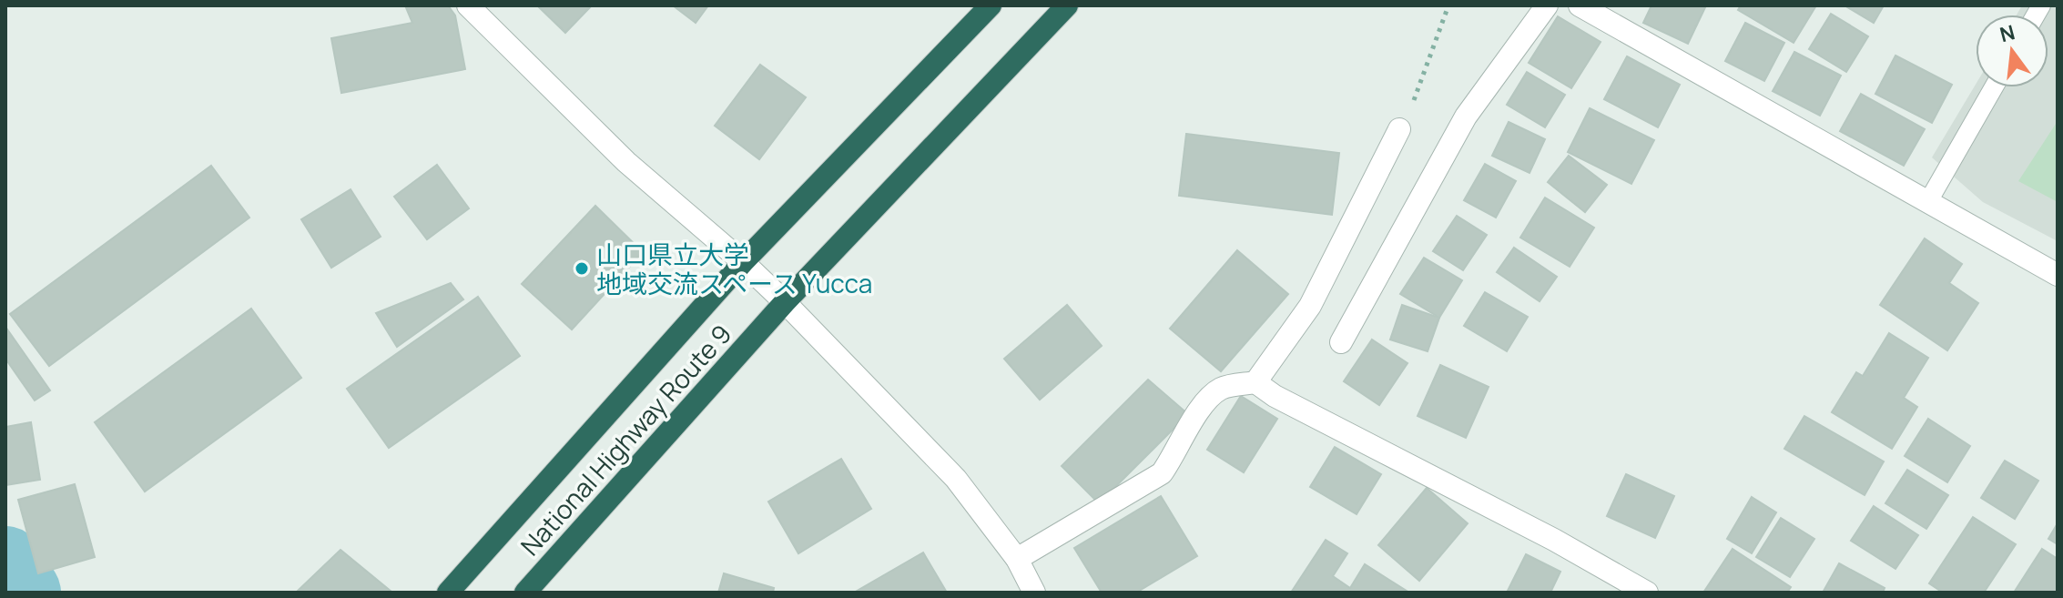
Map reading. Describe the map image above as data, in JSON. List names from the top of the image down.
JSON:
{
  "streets": {
    "highway": ["National Highway Route 9"]
  },
  "places": ["山口県立大学 地域交流スペース Yucca"],
  "north": "top"
}
